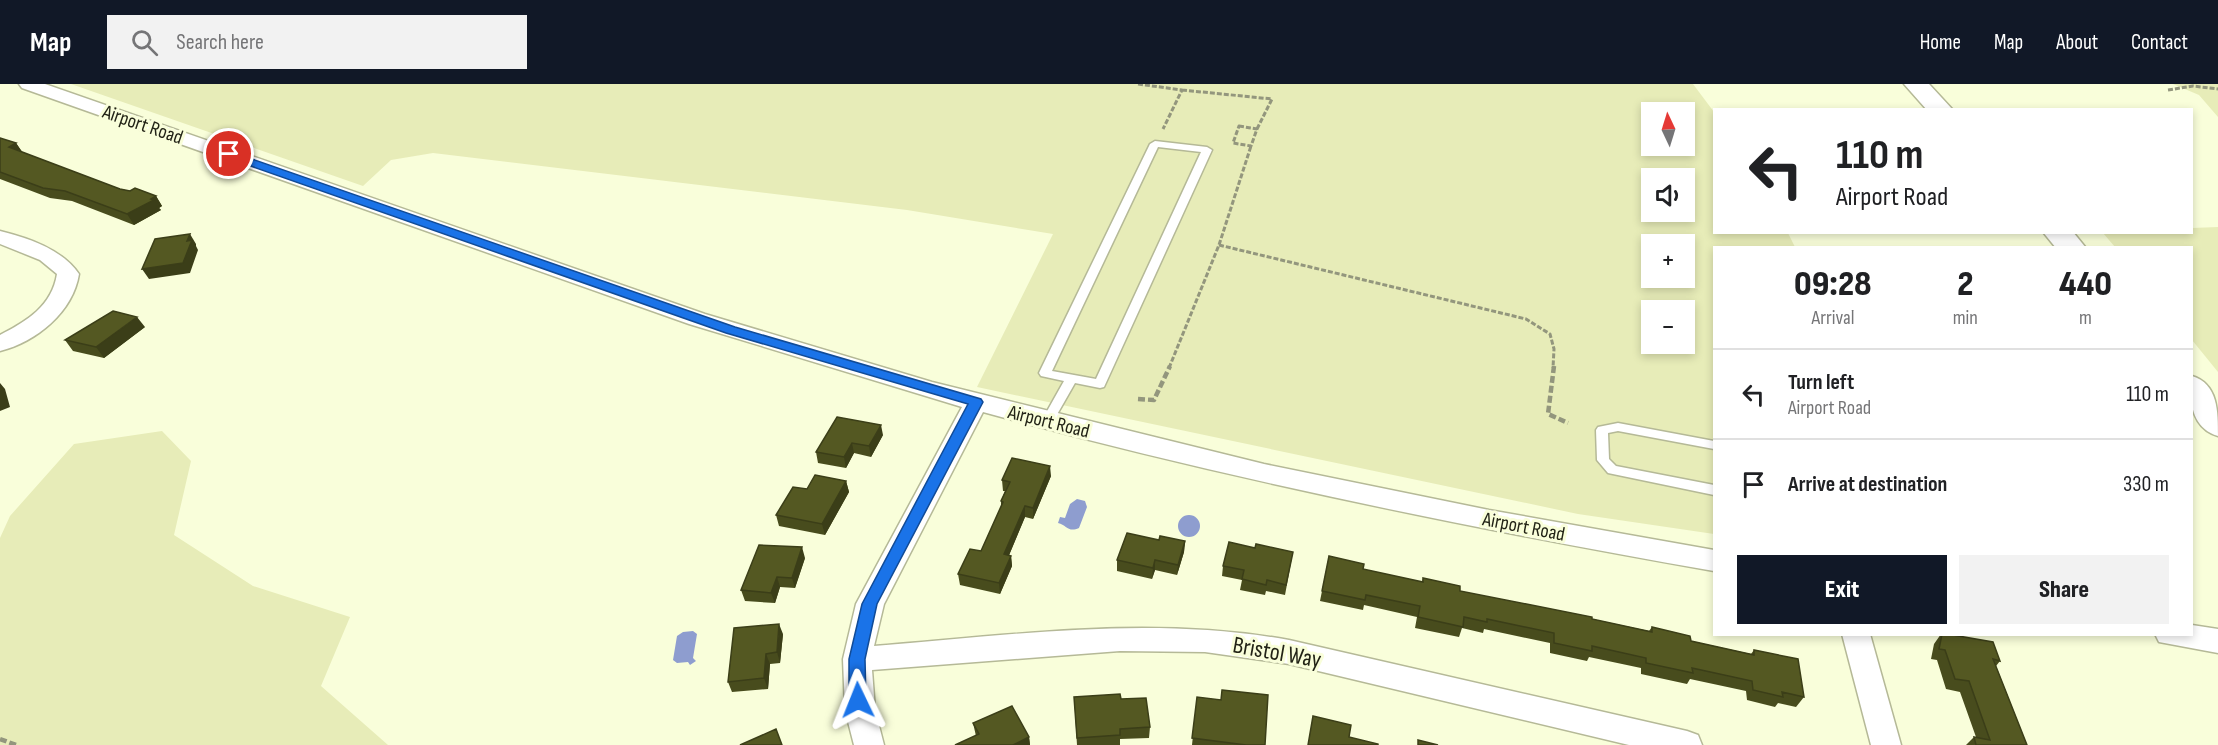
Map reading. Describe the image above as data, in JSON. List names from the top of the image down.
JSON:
{
  "streets": {
    "street": ["Airport Road", "Bristol Way"]
  },
  "north": "top",
  "page": {
    "header": "Map",
    "search": "Search here",
    "nav": [
      "Home",
      "Map",
      "About",
      "Contact"
    ],
    "map_buttons": ["+", "−"],
    "turn": ["110 m", "Airport Road"],
    "eta": [
      "09:28",
      "Arrival",
      "2",
      "min",
      "440",
      "m"
    ],
    "list": [
      {
        "name": "Turn left",
        "note": "Airport Road",
        "value": "110 m"
      },
      {
        "name": "Arrive at destination",
        "value": "330 m"
      }
    ],
    "buttons": ["Exit", "Share"]
  }
}
